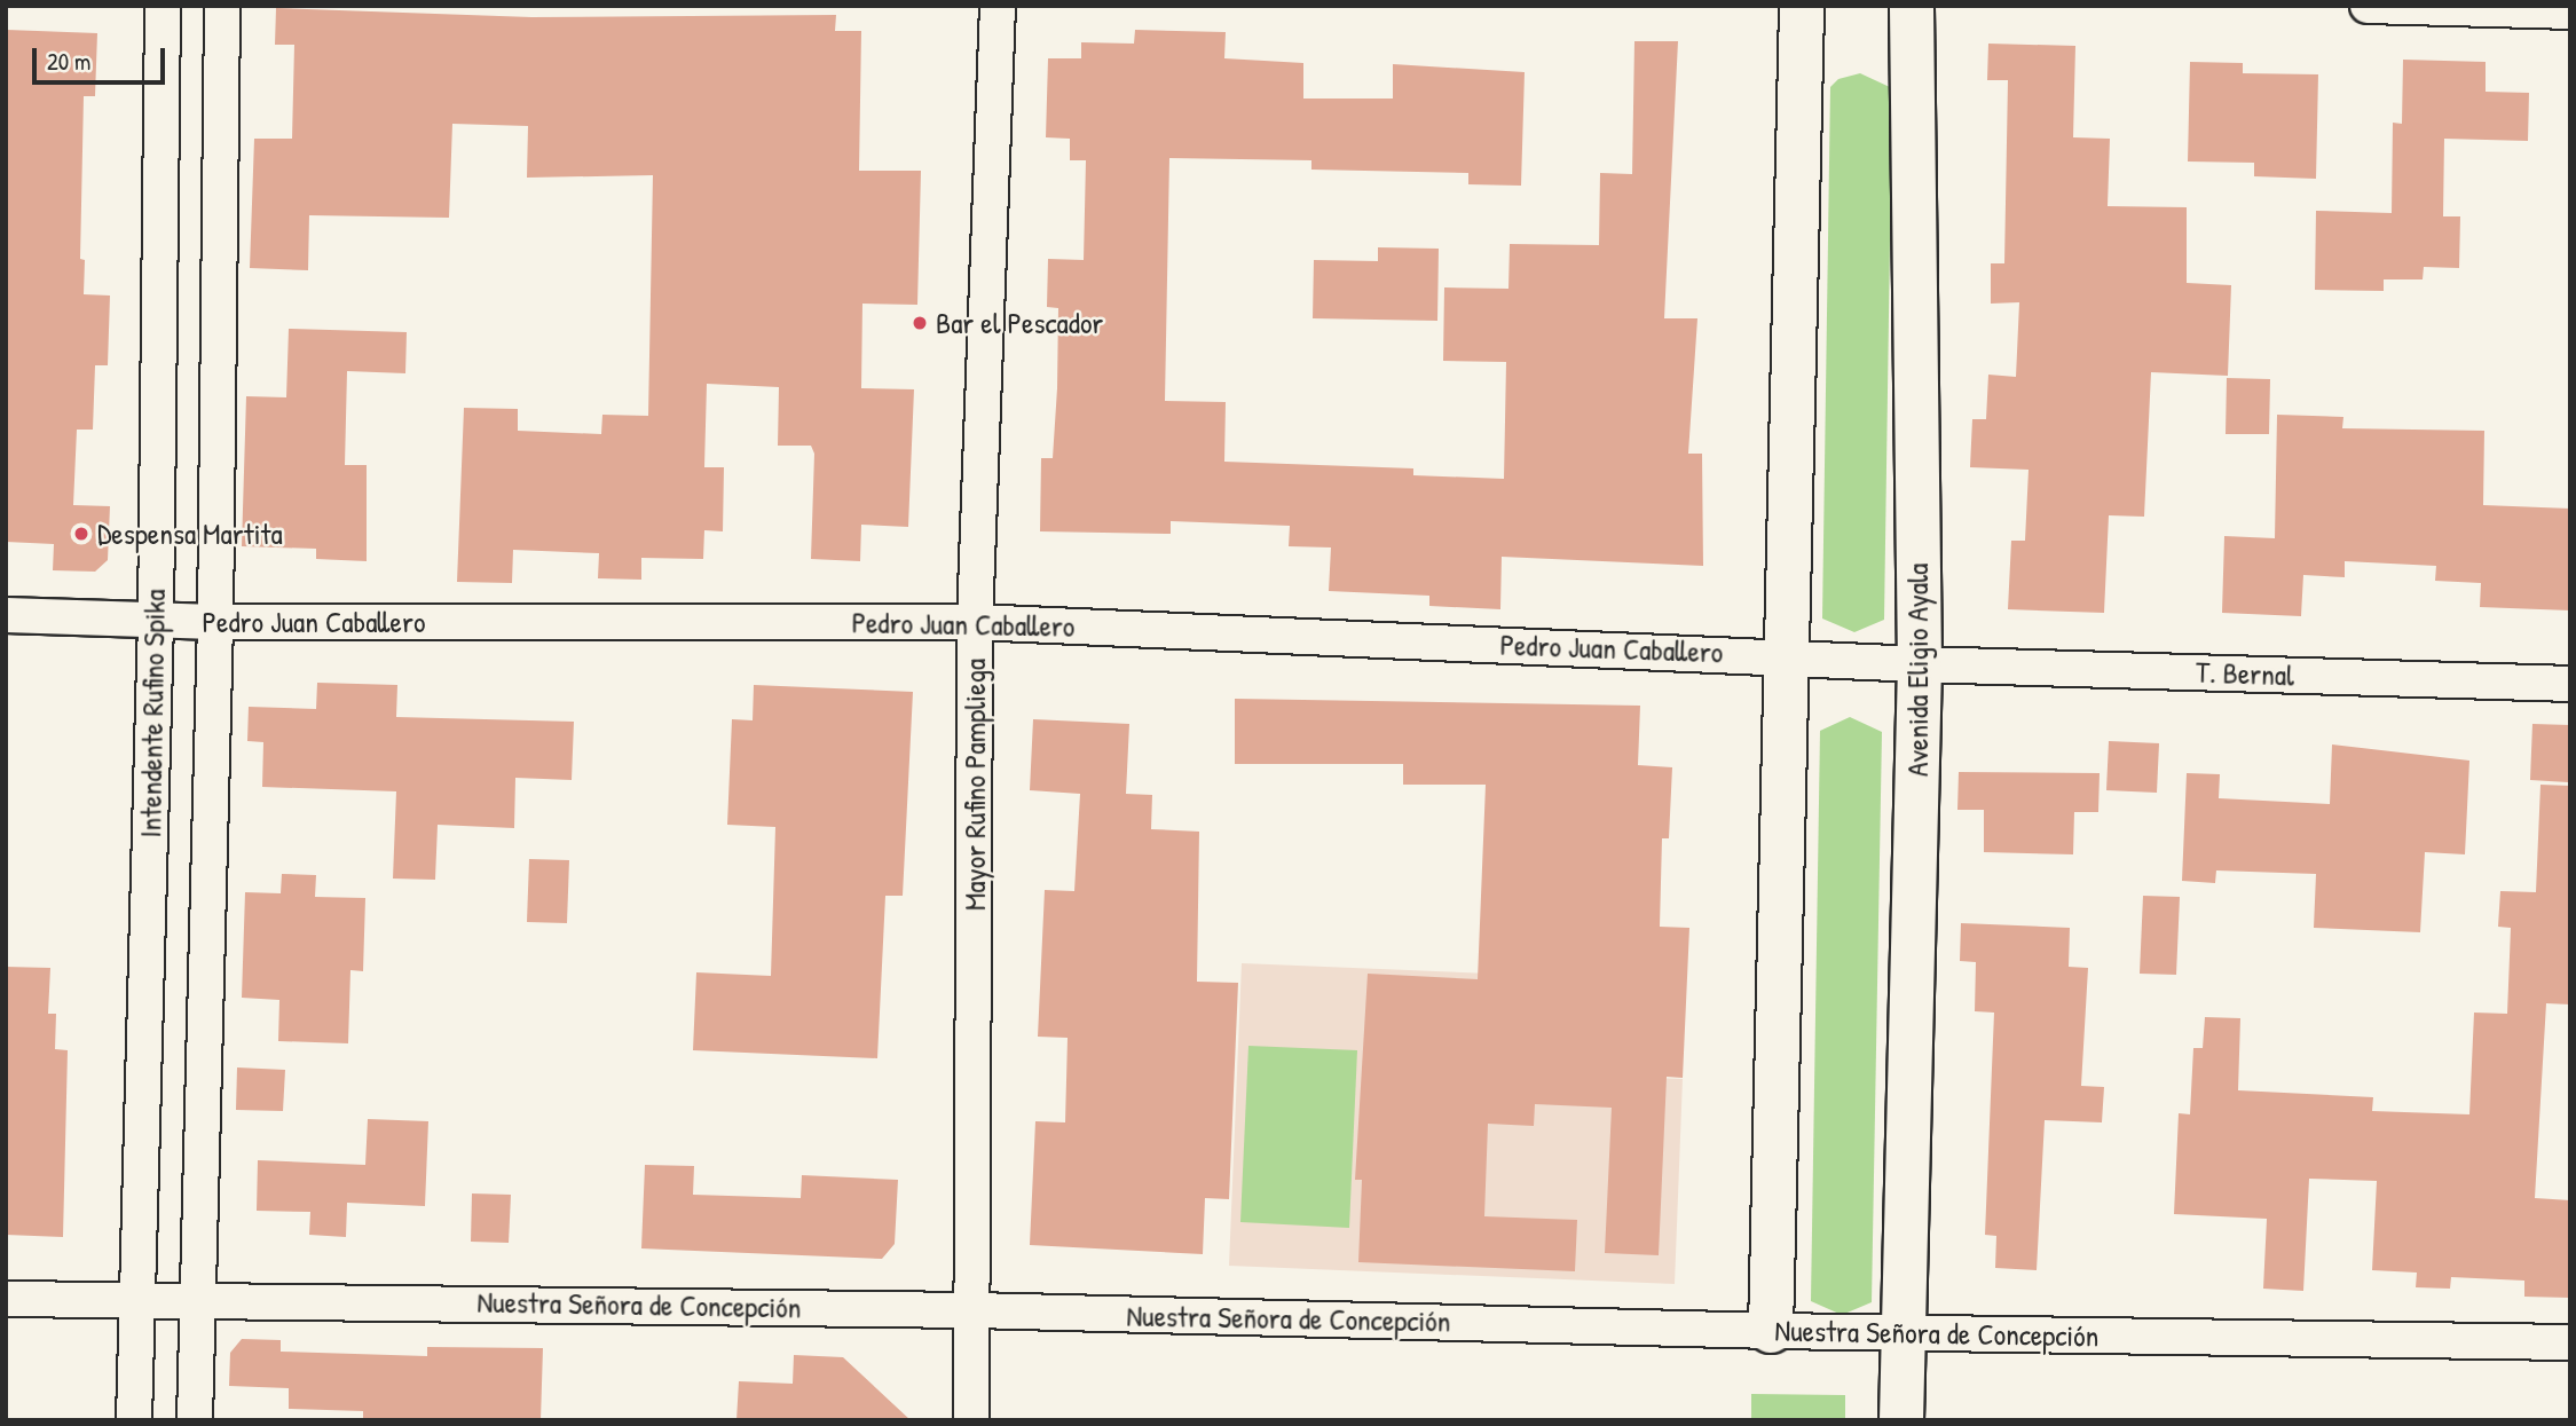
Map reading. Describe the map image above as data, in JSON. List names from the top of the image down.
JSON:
{
  "streets": {
    "street": [
      "Pedro Juan Caballero",
      "Avenida Eligio Ayala",
      "T. Bernal",
      "Intendente Rufino Spika",
      "Mayor Rufino Pampliega",
      "Nuestra Señora de Concepción"
    ]
  },
  "crossings": [
    ["Pedro Juan Caballero", "Avenida Eligio Ayala"],
    ["Pedro Juan Caballero", "T. Bernal"],
    ["Pedro Juan Caballero", "Intendente Rufino Spika"],
    ["Pedro Juan Caballero", "Mayor Rufino Pampliega"],
    ["Avenida Eligio Ayala", "T. Bernal"],
    ["Avenida Eligio Ayala", "Nuestra Señora de Concepción"],
    ["Intendente Rufino Spika", "Nuestra Señora de Concepción"],
    ["Mayor Rufino Pampliega", "Nuestra Señora de Concepción"]
  ],
  "places": ["Bar el Pescador", "Despensa Martita"],
  "scale_bar": "20 m"
}
